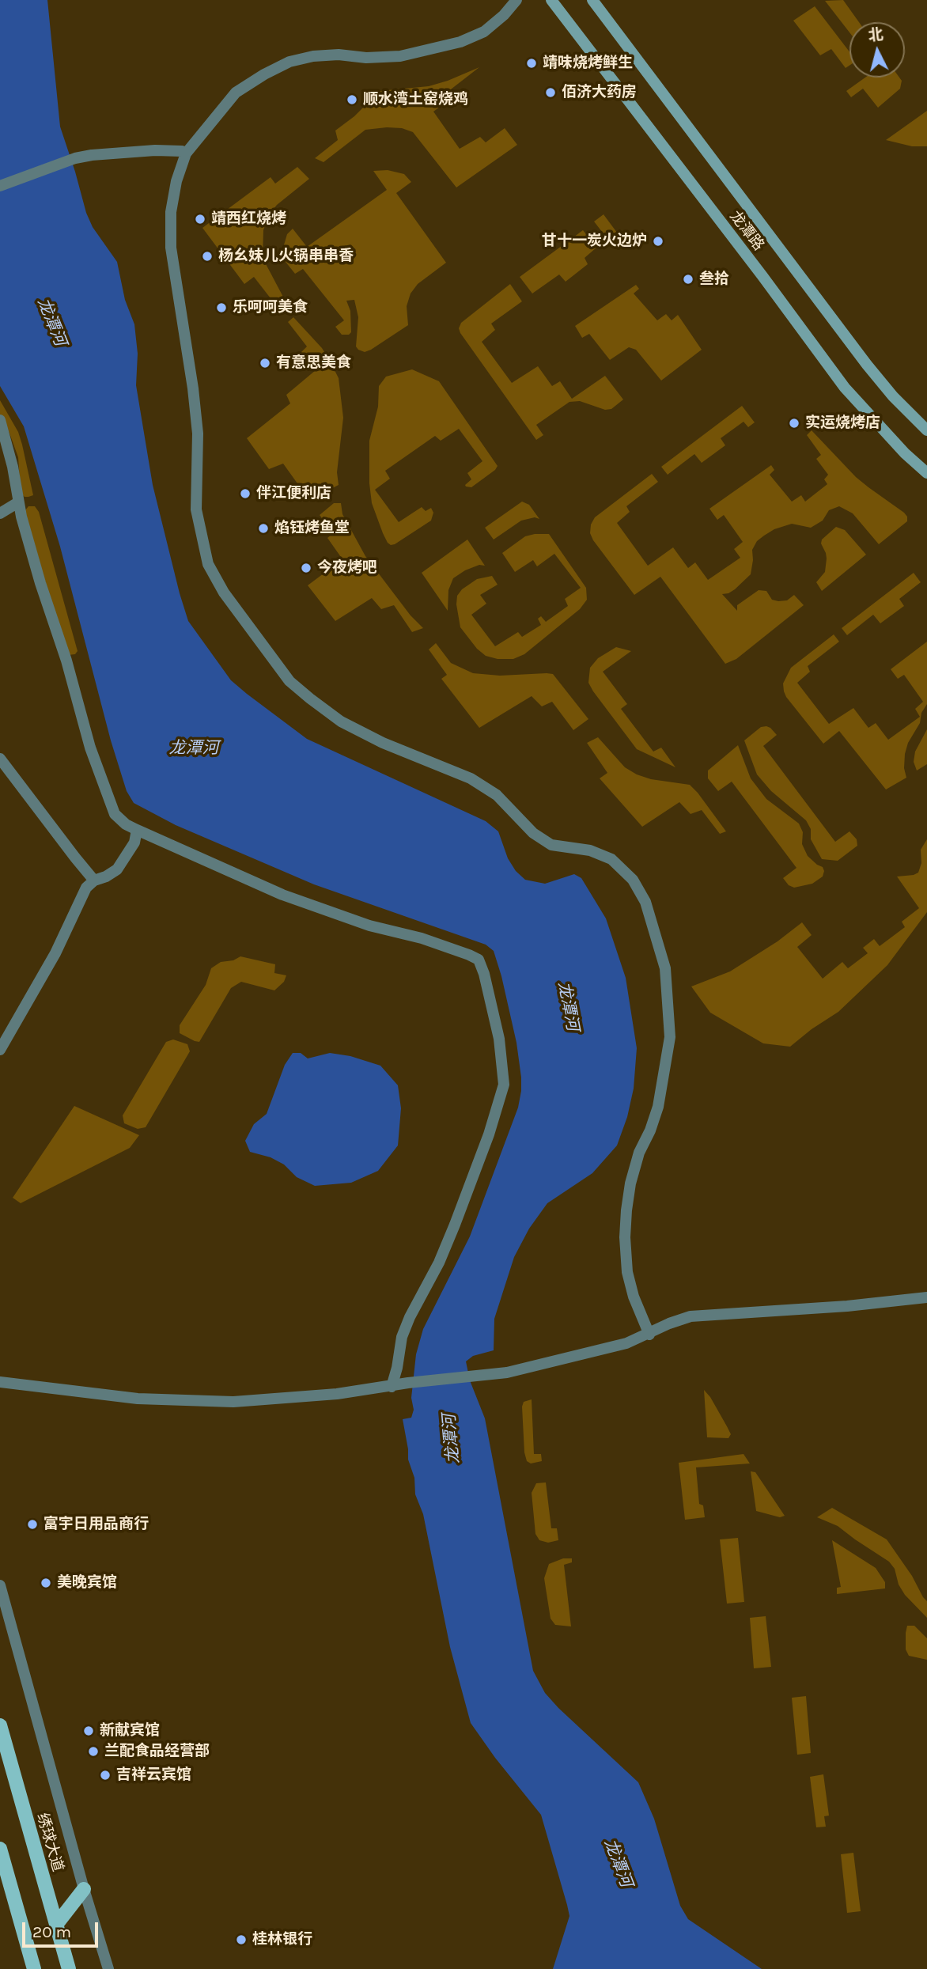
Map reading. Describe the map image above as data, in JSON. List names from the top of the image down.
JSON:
{
  "streets": {
    "main road": ["龙潭路", "绣球大道"]
  },
  "water": ["龙潭河"],
  "places": [
    "靖味烧烤鲜生",
    "佰济大药房",
    "顺水湾土窑烧鸡",
    "靖西红烧烤",
    "甘十一炭火边炉",
    "杨幺妹儿火锅串串香",
    "叁拾",
    "乐呵呵美食",
    "有意思美食",
    "实运烧烤店",
    "伴江便利店",
    "焰钰烤鱼堂",
    "今夜烤吧",
    "富宇日用品商行",
    "美晚宾馆",
    "新献宾馆",
    "兰配食品经营部",
    "吉祥云宾馆",
    "桂林银行"
  ],
  "scale_bar": "20 m",
  "north": "top"
}
